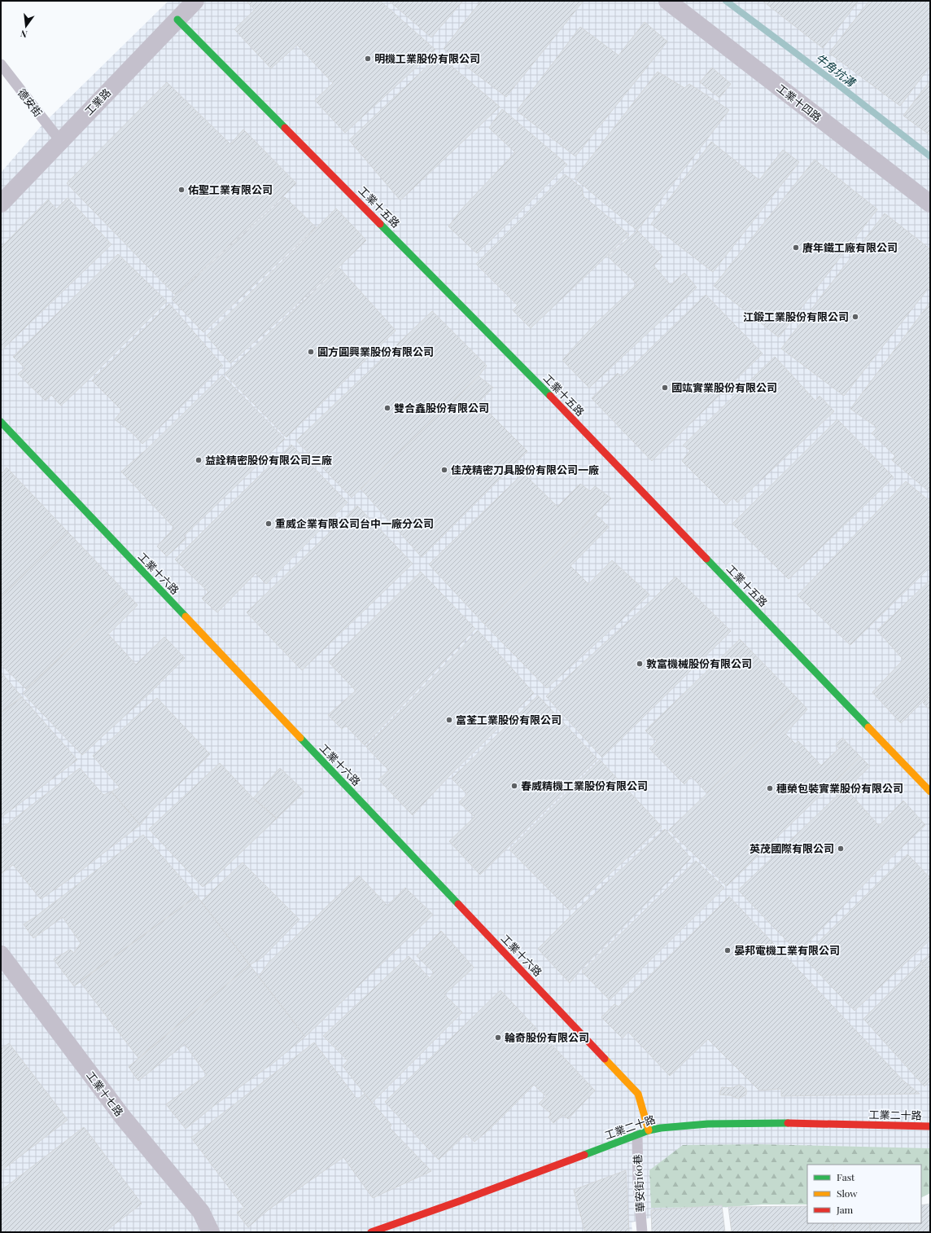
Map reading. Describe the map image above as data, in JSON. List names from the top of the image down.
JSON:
{
  "streets": {
    "street": [
      "工業路",
      "工業十四路",
      "工業十五路",
      "工業十六路",
      "工業十七路",
      "工業二十路"
    ],
    "lane": ["德安街", "華安街160巷"]
  },
  "crossings": [
    ["工業路", "德安街"],
    ["工業路", "工業十五路"],
    ["工業十六路", "工業二十路"],
    ["工業二十路", "華安街160巷"]
  ],
  "water": ["牛角坑溝"],
  "places": [
    "明機工業股份有限公司",
    "佑聖工業有限公司",
    "賡年鐵工廠有限公司",
    "江鍛工業股份有限公司",
    "圓方圓興業股份有限公司",
    "國竑實業股份有限公司",
    "雙合鑫股份有限公司",
    "益詮精密股份有限公司三廠",
    "佳茂精密刀具股份有限公司一廠",
    "重威企業有限公司台中一廠分公司",
    "敦富機械股份有限公司",
    "富荃工業股份有限公司",
    "春威精機工業股份有限公司",
    "穗榮包裝實業股份有限公司",
    "英茂國際有限公司",
    "晏邦電機工業有限公司",
    "輪奇股份有限公司"
  ],
  "legend": ["Fast", "Slow", "Jam"],
  "north": "bottom"
}
